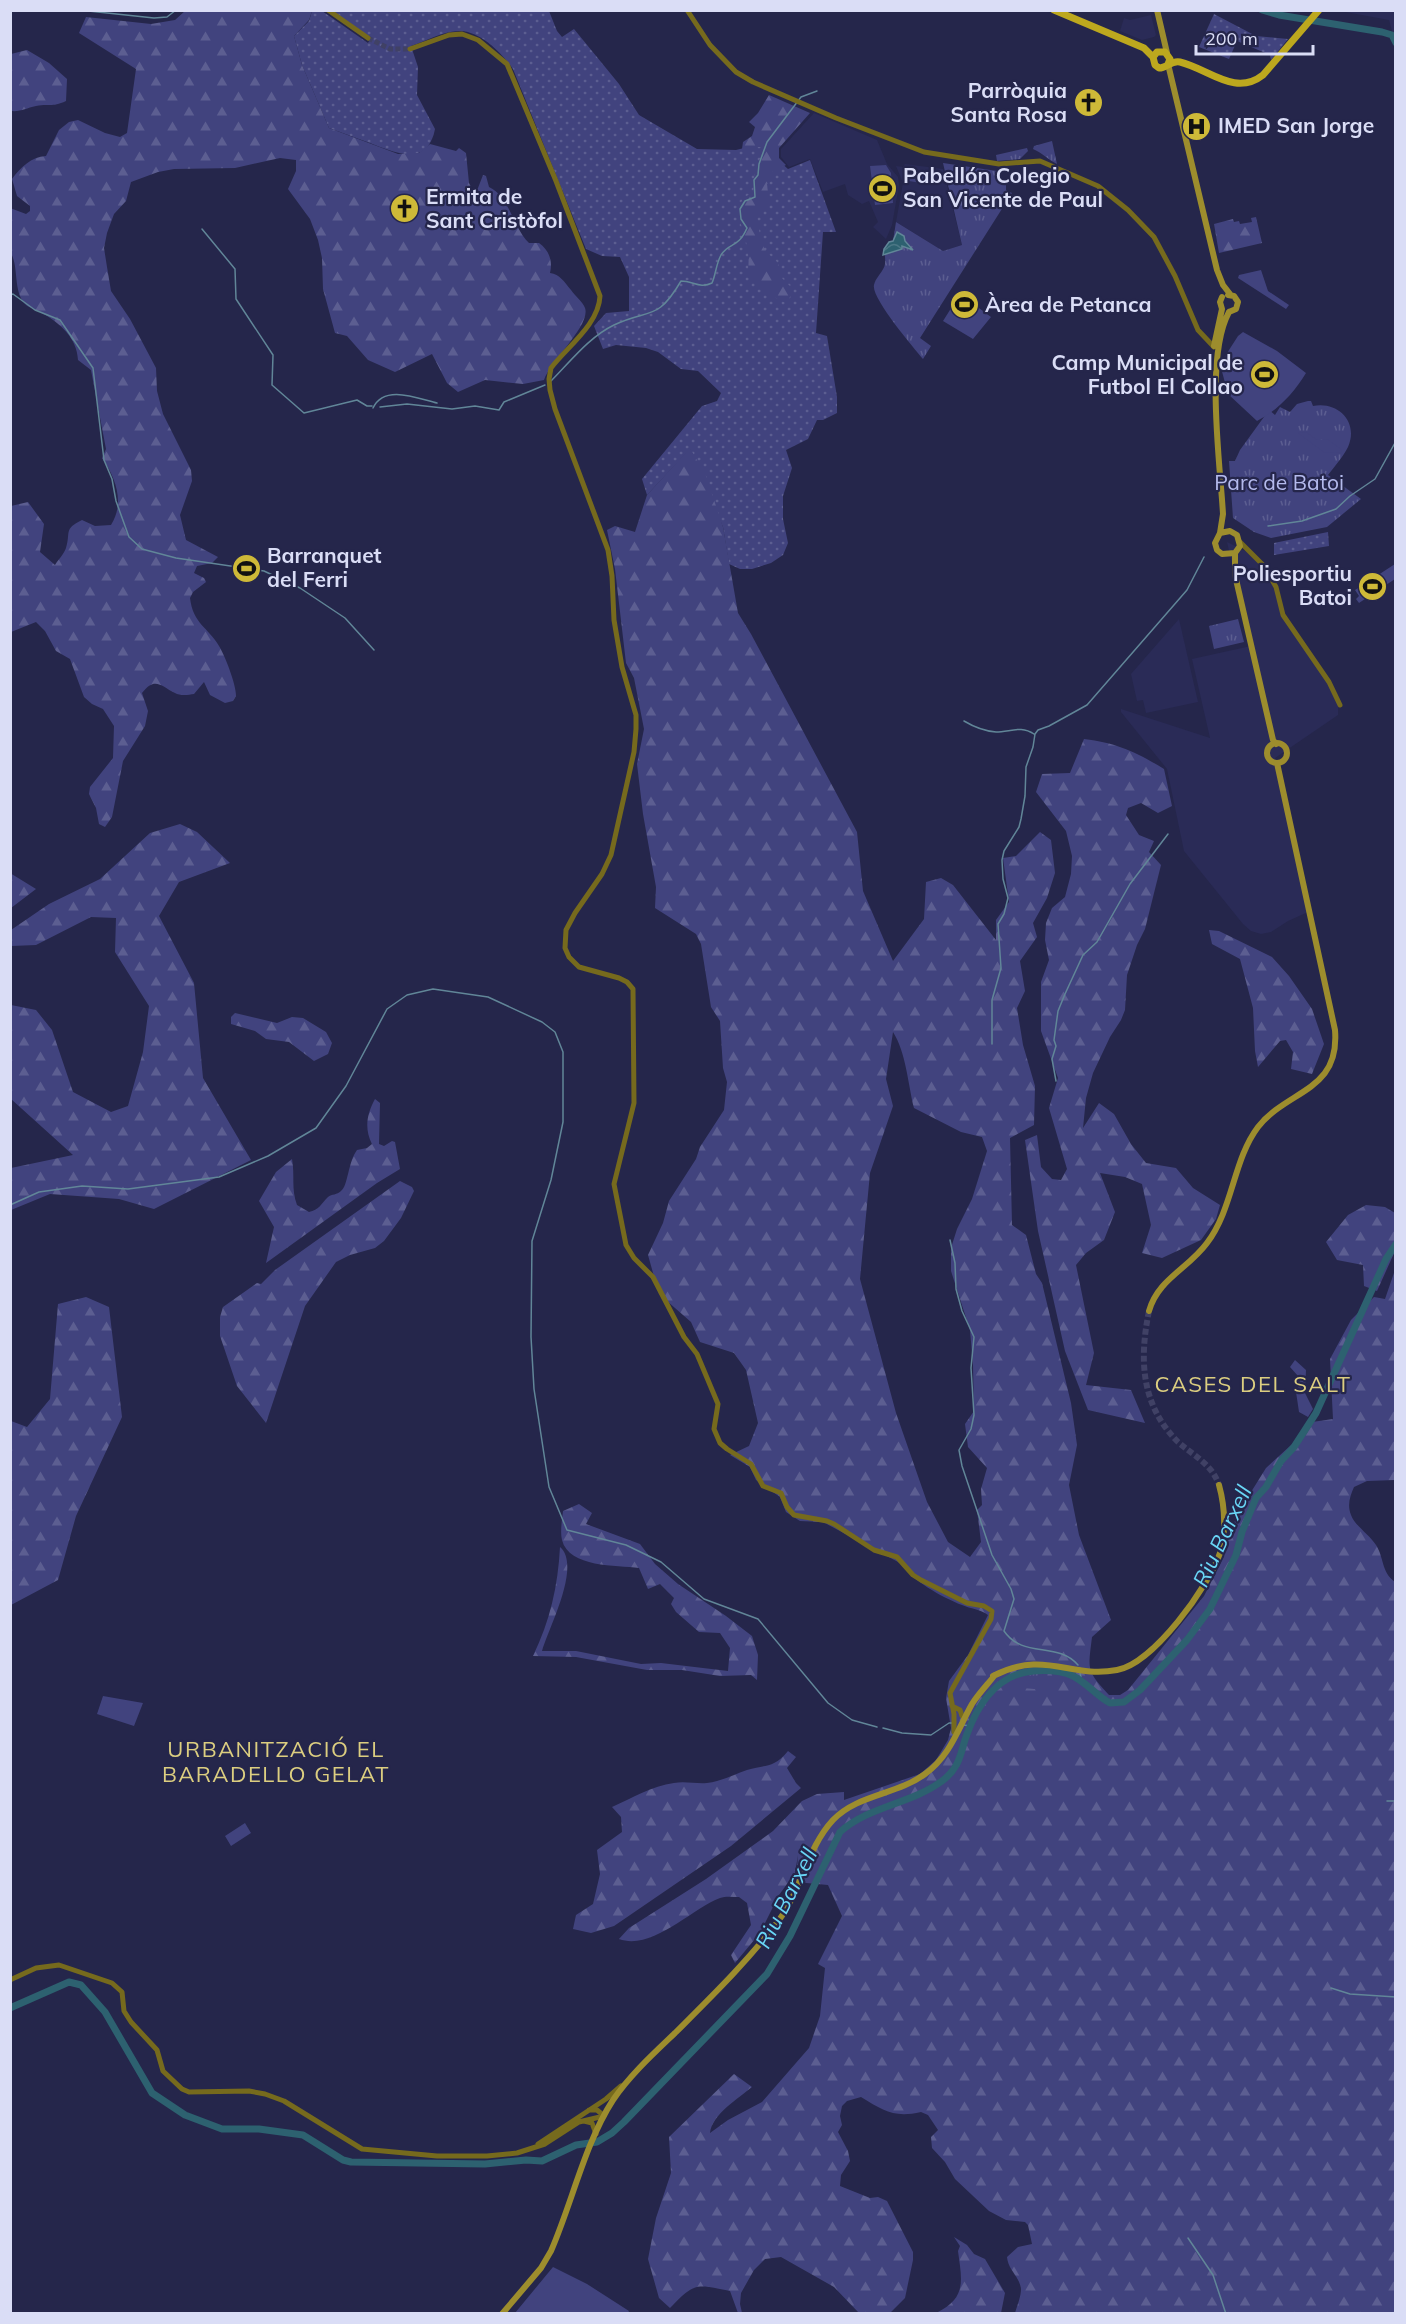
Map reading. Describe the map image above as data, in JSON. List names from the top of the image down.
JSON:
{
  "districts": ["CASES DEL SALT", "URBANITZACIÓ EL BARADELLO GELAT"],
  "water": ["Riu Barxell"],
  "parks": ["Parc de Batoi"],
  "places": {
    "church": ["Parròquia Santa Rosa", "Ermita de Sant Cristòfol"],
    "hospital": ["IMED San Jorge"],
    "sports": [
      "Pabellón Colegio San Vicente de Paul",
      "Àrea de Petanca",
      "Camp Municipal de Futbol El Collao",
      "Barranquet del Ferri",
      "Poliesportiu Batoi"
    ]
  },
  "scale_bar": "200 m"
}
